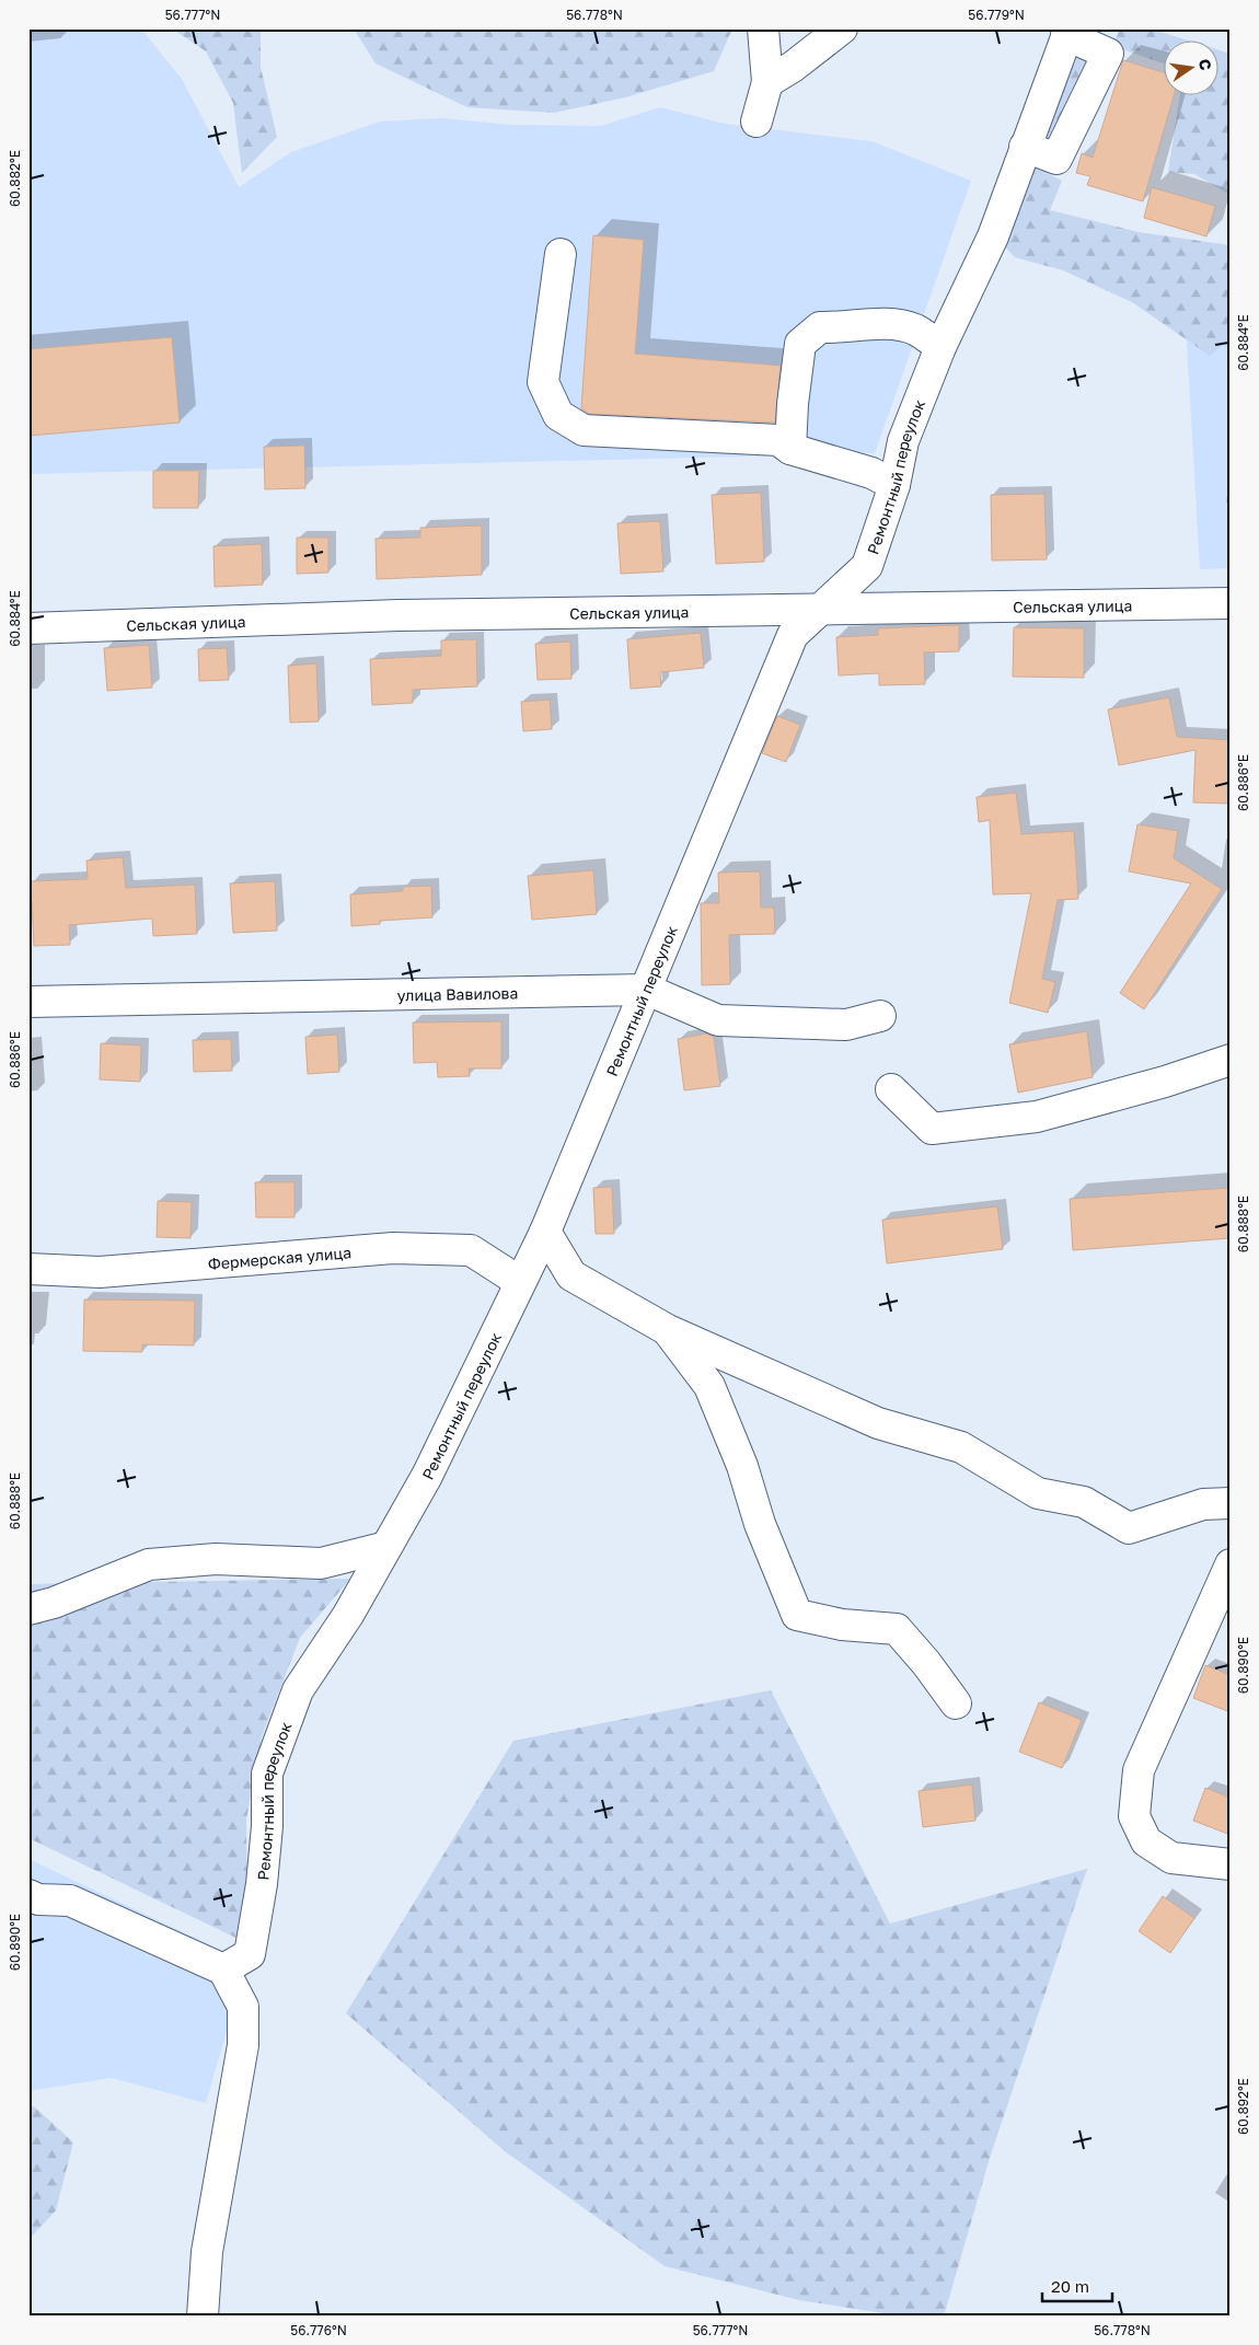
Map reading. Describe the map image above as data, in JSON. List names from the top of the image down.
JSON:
{
  "streets": {
    "street": [
      "Ремонтный переулок",
      "Сельская улица",
      "улица Вавилова",
      "Фермерская улица"
    ]
  },
  "crossings": [
    ["Ремонтный переулок", "Сельская улица"],
    ["Ремонтный переулок", "улица Вавилова"],
    ["Ремонтный переулок", "Фермерская улица"]
  ],
  "scale_bar": "20 m",
  "north": "right",
  "coordinates": [
    "56.777°N",
    "56.778°N",
    "56.779°N",
    "60.882°E",
    "60.884°E",
    "60.886°E",
    "60.888°E",
    "60.890°E",
    "60.892°E",
    "56.776°N"
  ]
}
